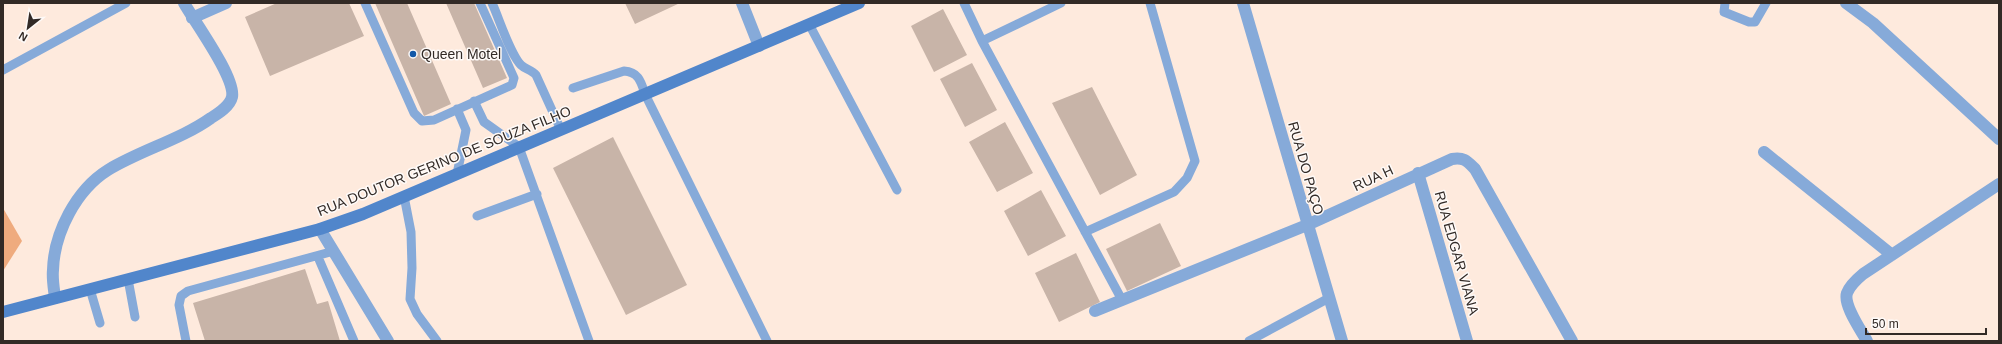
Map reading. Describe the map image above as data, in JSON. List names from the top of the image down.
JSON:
{
  "streets": {
    "main road": ["RUA DOUTOR GERINO DE SOUZA FILHO"],
    "street": ["RUA DO PAÇO", "RUA H", "RUA EDGAR VIANA"]
  },
  "crossings": [
    ["RUA DO PAÇO", "RUA H"],
    ["RUA H", "RUA EDGAR VIANA"]
  ],
  "places": ["Queen Motel"],
  "scale_bar": "50 m",
  "north": "bottom left"
}
